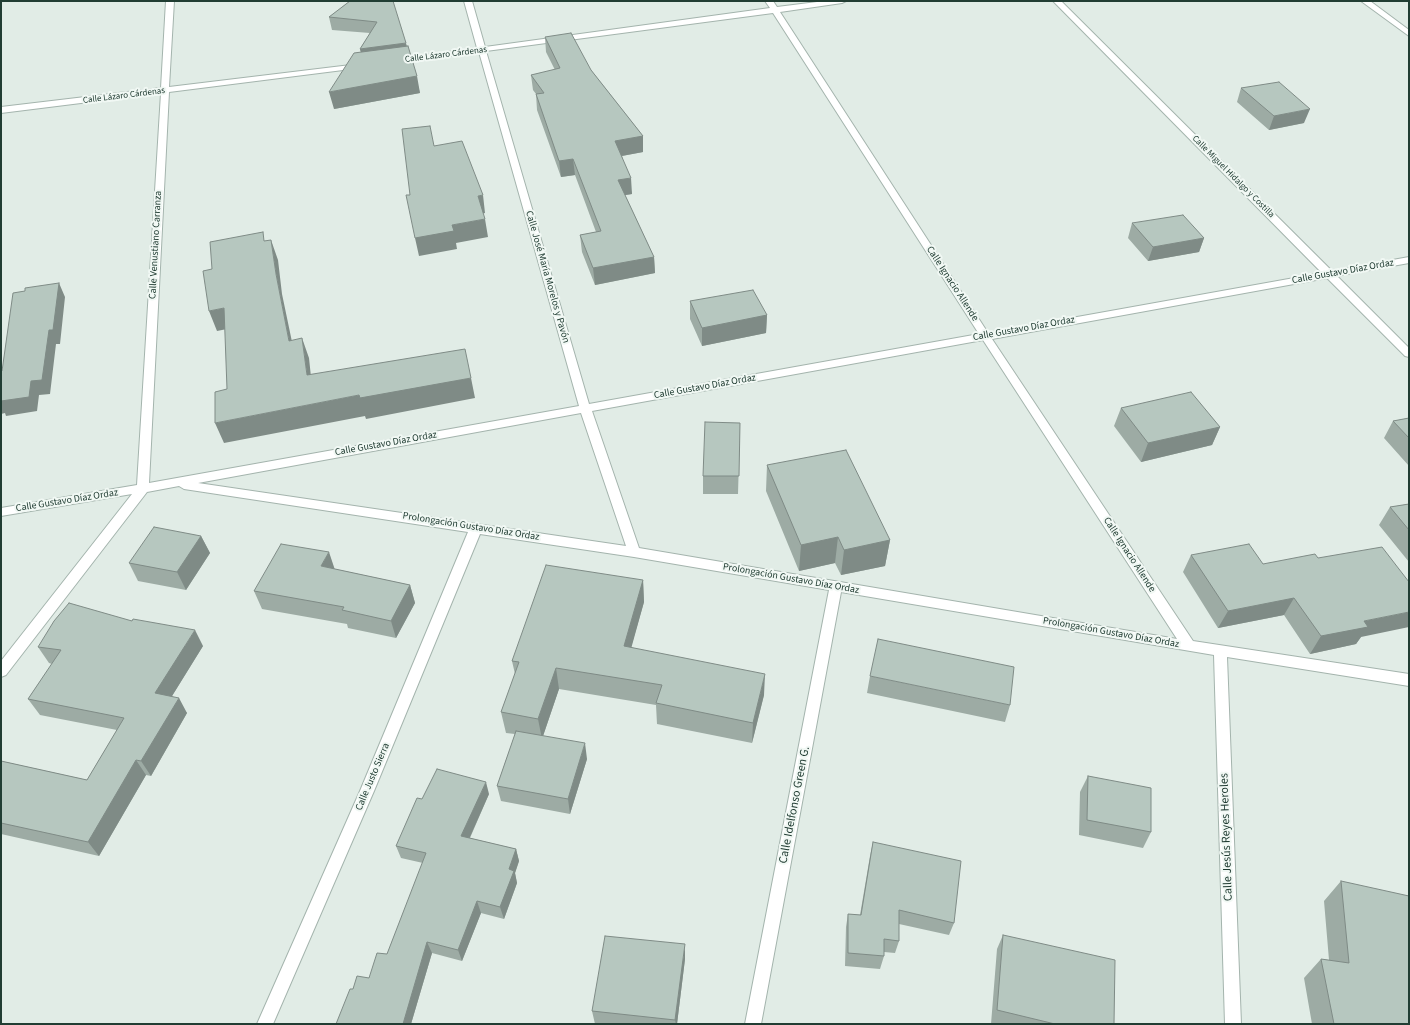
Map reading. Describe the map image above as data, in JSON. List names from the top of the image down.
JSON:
{
  "streets": {
    "street": [
      "Calle Lázaro Cárdenas",
      "Calle Miguel Hidalgo y Costilla",
      "Calle Venustiano Carranza",
      "Calle Gustavo Díaz Ordaz",
      "Calle José María Morelos y Pavón",
      "Calle Ignacio Allende",
      "Prolongación Gustavo Díaz Ordaz",
      "Calle Justo Sierra",
      "Calle Idelfonso Green G.",
      "Calle Jesús Reyes Heroles"
    ]
  },
  "crossings": [
    ["Calle Lázaro Cárdenas", "Calle Venustiano Carranza"],
    ["Calle Lázaro Cárdenas", "Calle José María Morelos y Pavón"],
    ["Calle Lázaro Cárdenas", "Calle Ignacio Allende"],
    ["Calle Miguel Hidalgo y Costilla", "Calle Gustavo Díaz Ordaz"],
    ["Calle Venustiano Carranza", "Calle Gustavo Díaz Ordaz"],
    ["Calle Gustavo Díaz Ordaz", "Calle José María Morelos y Pavón"],
    ["Calle Gustavo Díaz Ordaz", "Calle Ignacio Allende"],
    ["Calle Gustavo Díaz Ordaz", "Prolongación Gustavo Díaz Ordaz"],
    ["Calle José María Morelos y Pavón", "Prolongación Gustavo Díaz Ordaz"],
    ["Calle Ignacio Allende", "Prolongación Gustavo Díaz Ordaz"],
    ["Prolongación Gustavo Díaz Ordaz", "Calle Justo Sierra"],
    ["Prolongación Gustavo Díaz Ordaz", "Calle Idelfonso Green G."],
    ["Prolongación Gustavo Díaz Ordaz", "Calle Jesús Reyes Heroles"]
  ]
}
